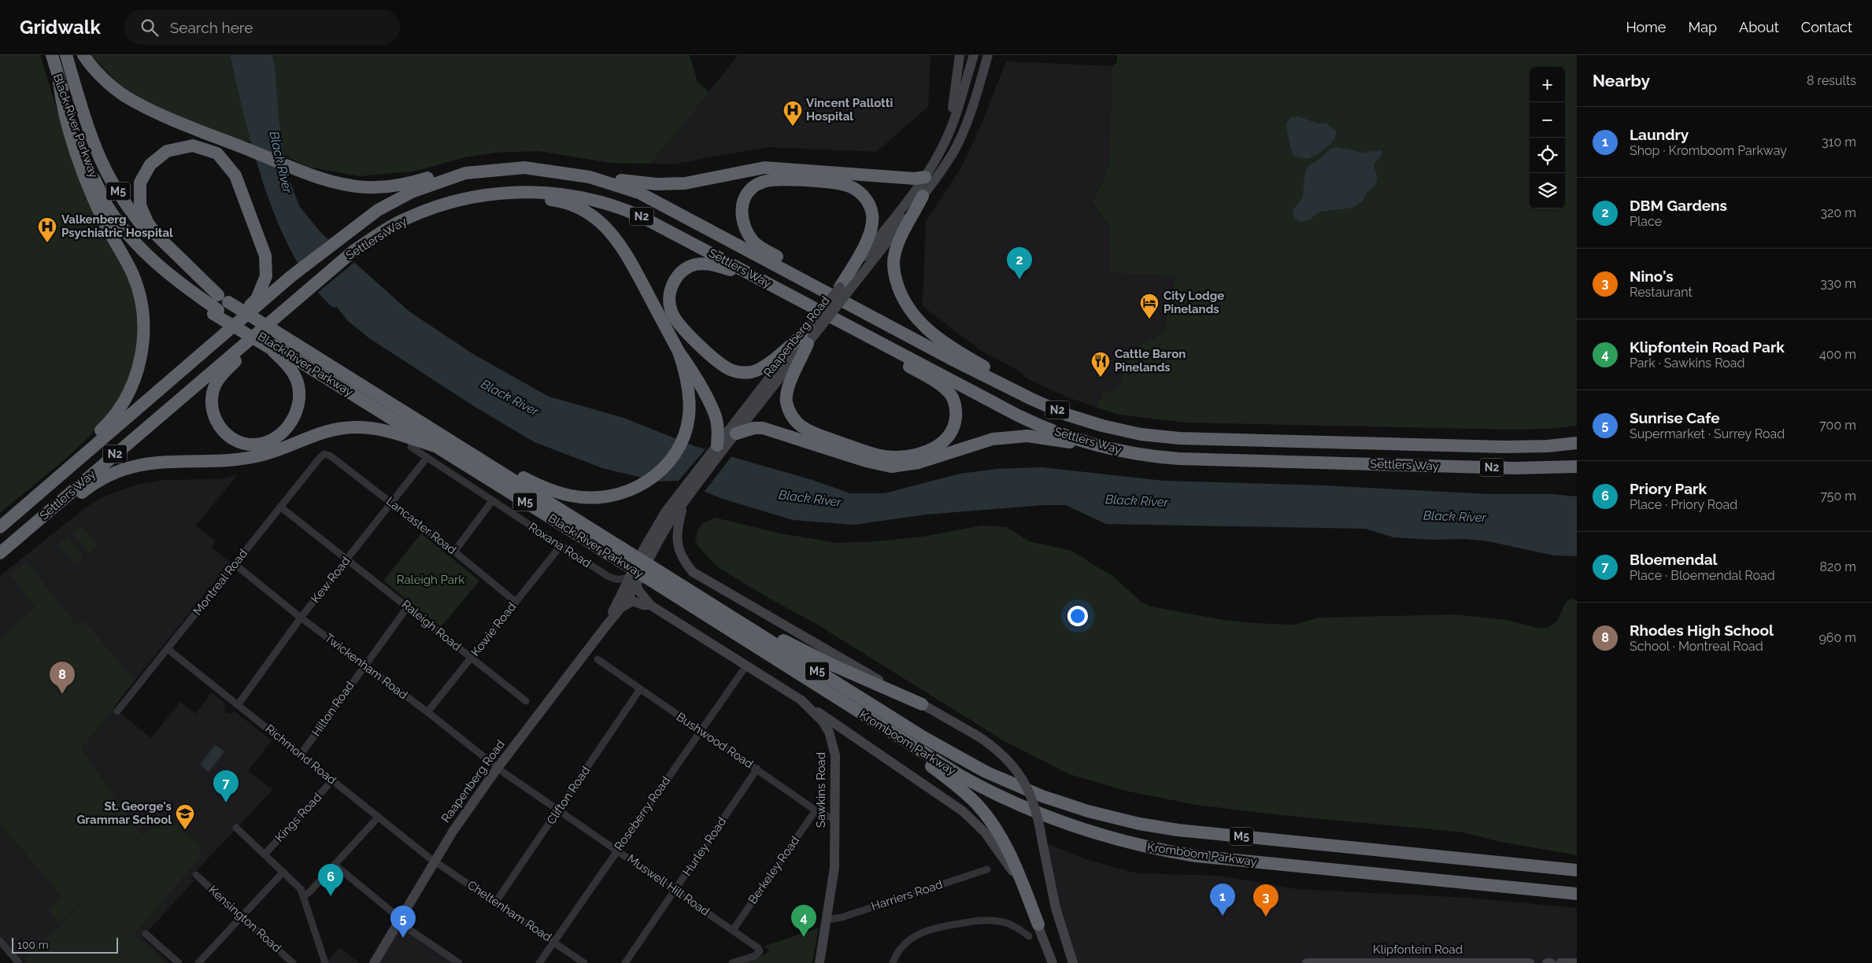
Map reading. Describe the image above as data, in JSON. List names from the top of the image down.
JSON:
{
  "streets": {
    "highway": [
      "Black River Parkway",
      "M5",
      "N2",
      "Settlers Way",
      "Kromboom Parkway"
    ],
    "main road": ["Raapenberg Road", "Sawkins Road", "Klipfontein Road"],
    "street": [
      "Lancaster Road",
      "Roxana Road",
      "Kew Road",
      "Montreal Road",
      "Raleigh Road",
      "Kowie Road",
      "Twickenham Road",
      "Hilton Road",
      "Bushwood Road",
      "Richmond Road",
      "Clifton Road",
      "Roseberry Road",
      "Kings Road",
      "Hurley Road",
      "Berkeley Road",
      "Muswell Hill Road",
      "Harriers Road",
      "Cheltenham Road",
      "Kensington Road"
    ]
  },
  "crossings": [
    ["Black River Parkway", "Kromboom Parkway"],
    ["Raapenberg Road", "Roxana Road"],
    ["Raapenberg Road", "Twickenham Road"],
    ["Raapenberg Road", "Richmond Road"],
    ["Raapenberg Road", "Sawkins Road"],
    ["Raapenberg Road", "Muswell Hill Road"],
    ["Raapenberg Road", "Cheltenham Road"],
    ["Lancaster Road", "Kew Road"],
    ["Lancaster Road", "Montreal Road"],
    ["Lancaster Road", "Kowie Road"],
    ["Roxana Road", "Kew Road"],
    ["Roxana Road", "Kowie Road"],
    ["Roxana Road", "Sawkins Road"],
    ["Kew Road", "Raleigh Road"],
    ["Kew Road", "Twickenham Road"],
    ["Kew Road", "Richmond Road"],
    ["Montreal Road", "Raleigh Road"],
    ["Montreal Road", "Twickenham Road"],
    ["Montreal Road", "Richmond Road"],
    ["Raleigh Road", "Kowie Road"],
    ["Raleigh Road", "Hilton Road"],
    ["Kowie Road", "Twickenham Road"],
    ["Twickenham Road", "Hilton Road"],
    ["Twickenham Road", "Muswell Hill Road"],
    ["Hilton Road", "Richmond Road"],
    ["Bushwood Road", "Sawkins Road"],
    ["Bushwood Road", "Clifton Road"],
    ["Bushwood Road", "Roseberry Road"],
    ["Bushwood Road", "Hurley Road"],
    ["Bushwood Road", "Berkeley Road"],
    ["Richmond Road", "Kings Road"],
    ["Richmond Road", "Cheltenham Road"],
    ["Sawkins Road", "Roseberry Road"],
    ["Sawkins Road", "Harriers Road"],
    ["Clifton Road", "Muswell Hill Road"],
    ["Clifton Road", "Cheltenham Road"],
    ["Roseberry Road", "Muswell Hill Road"],
    ["Roseberry Road", "Cheltenham Road"],
    ["Hurley Road", "Muswell Hill Road"],
    ["Berkeley Road", "Muswell Hill Road"]
  ],
  "water": ["Black River"],
  "parks": ["Raleigh Park"],
  "places": {
    "hospital": ["Vincent Pallotti Hospital", "Valkenberg Psychiatric Hospital"],
    "hotel": ["City Lodge Pinelands"],
    "restaurant": ["Cattle Baron Pinelands"],
    "school or university": ["St. George's Grammar School"]
  },
  "scale_bar": "100 m",
  "page": {
    "header": "Gridwalk",
    "search": "Search here",
    "nav": [
      "Home",
      "Map",
      "About",
      "Contact"
    ],
    "heading": ["Nearby", "8 results"],
    "map_buttons": ["+", "−"],
    "list": [
      {
        "mark": "1",
        "name": "Laundry",
        "note": "Shop · Kromboom Parkway",
        "value": "310 m"
      },
      {
        "mark": "2",
        "name": "DBM Gardens",
        "note": "Place",
        "value": "320 m"
      },
      {
        "mark": "3",
        "name": "Nino's",
        "note": "Restaurant",
        "value": "330 m"
      },
      {
        "mark": "4",
        "name": "Klipfontein Road Park",
        "note": "Park · Sawkins Road",
        "value": "400 m"
      },
      {
        "mark": "5",
        "name": "Sunrise Cafe",
        "note": "Supermarket · Surrey Road",
        "value": "700 m"
      },
      {
        "mark": "6",
        "name": "Priory Park",
        "note": "Place · Priory Road",
        "value": "750 m"
      },
      {
        "mark": "7",
        "name": "Bloemendal",
        "note": "Place · Bloemendal Road",
        "value": "820 m"
      },
      {
        "mark": "8",
        "name": "Rhodes High School",
        "note": "School · Montreal Road",
        "value": "960 m"
      }
    ],
    "pins": [
      "2",
      "8",
      "7",
      "6",
      "1",
      "3",
      "4",
      "5"
    ],
    "scale": "100 m"
  }
}
